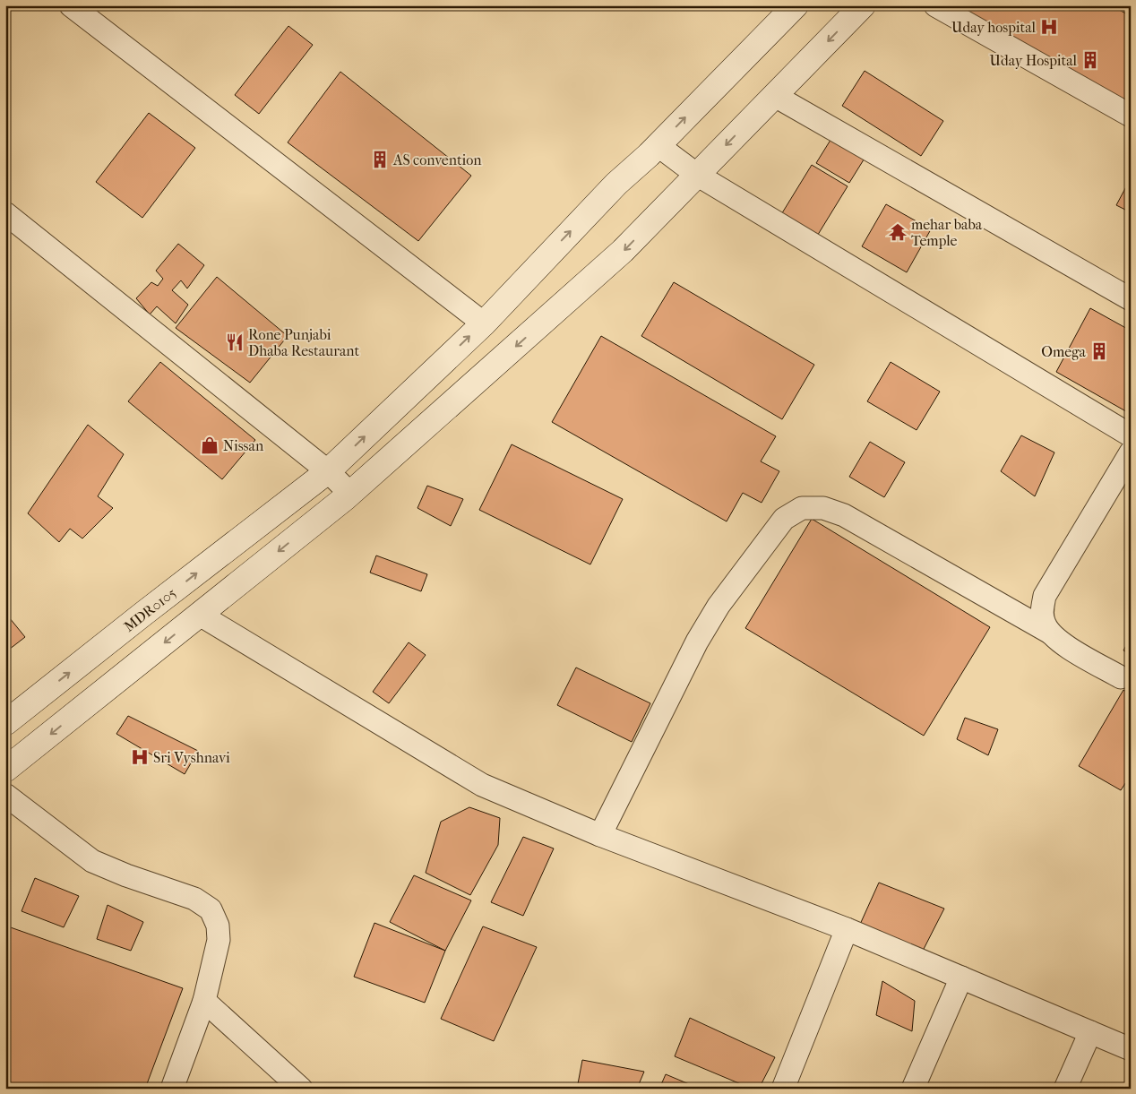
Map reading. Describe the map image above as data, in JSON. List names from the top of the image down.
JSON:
{
  "streets": {
    "main road": ["MDR0105"]
  },
  "places": {
    "hospital": ["Uday hospital", "Sri Vyshnavi"],
    "building": ["Uday Hospital", "AS convention", "Omega"],
    "temple": ["mehar baba Temple"],
    "restaurant": ["Rone Punjabi Dhaba Restaurant"],
    "shop": ["Nissan"]
  }
}
